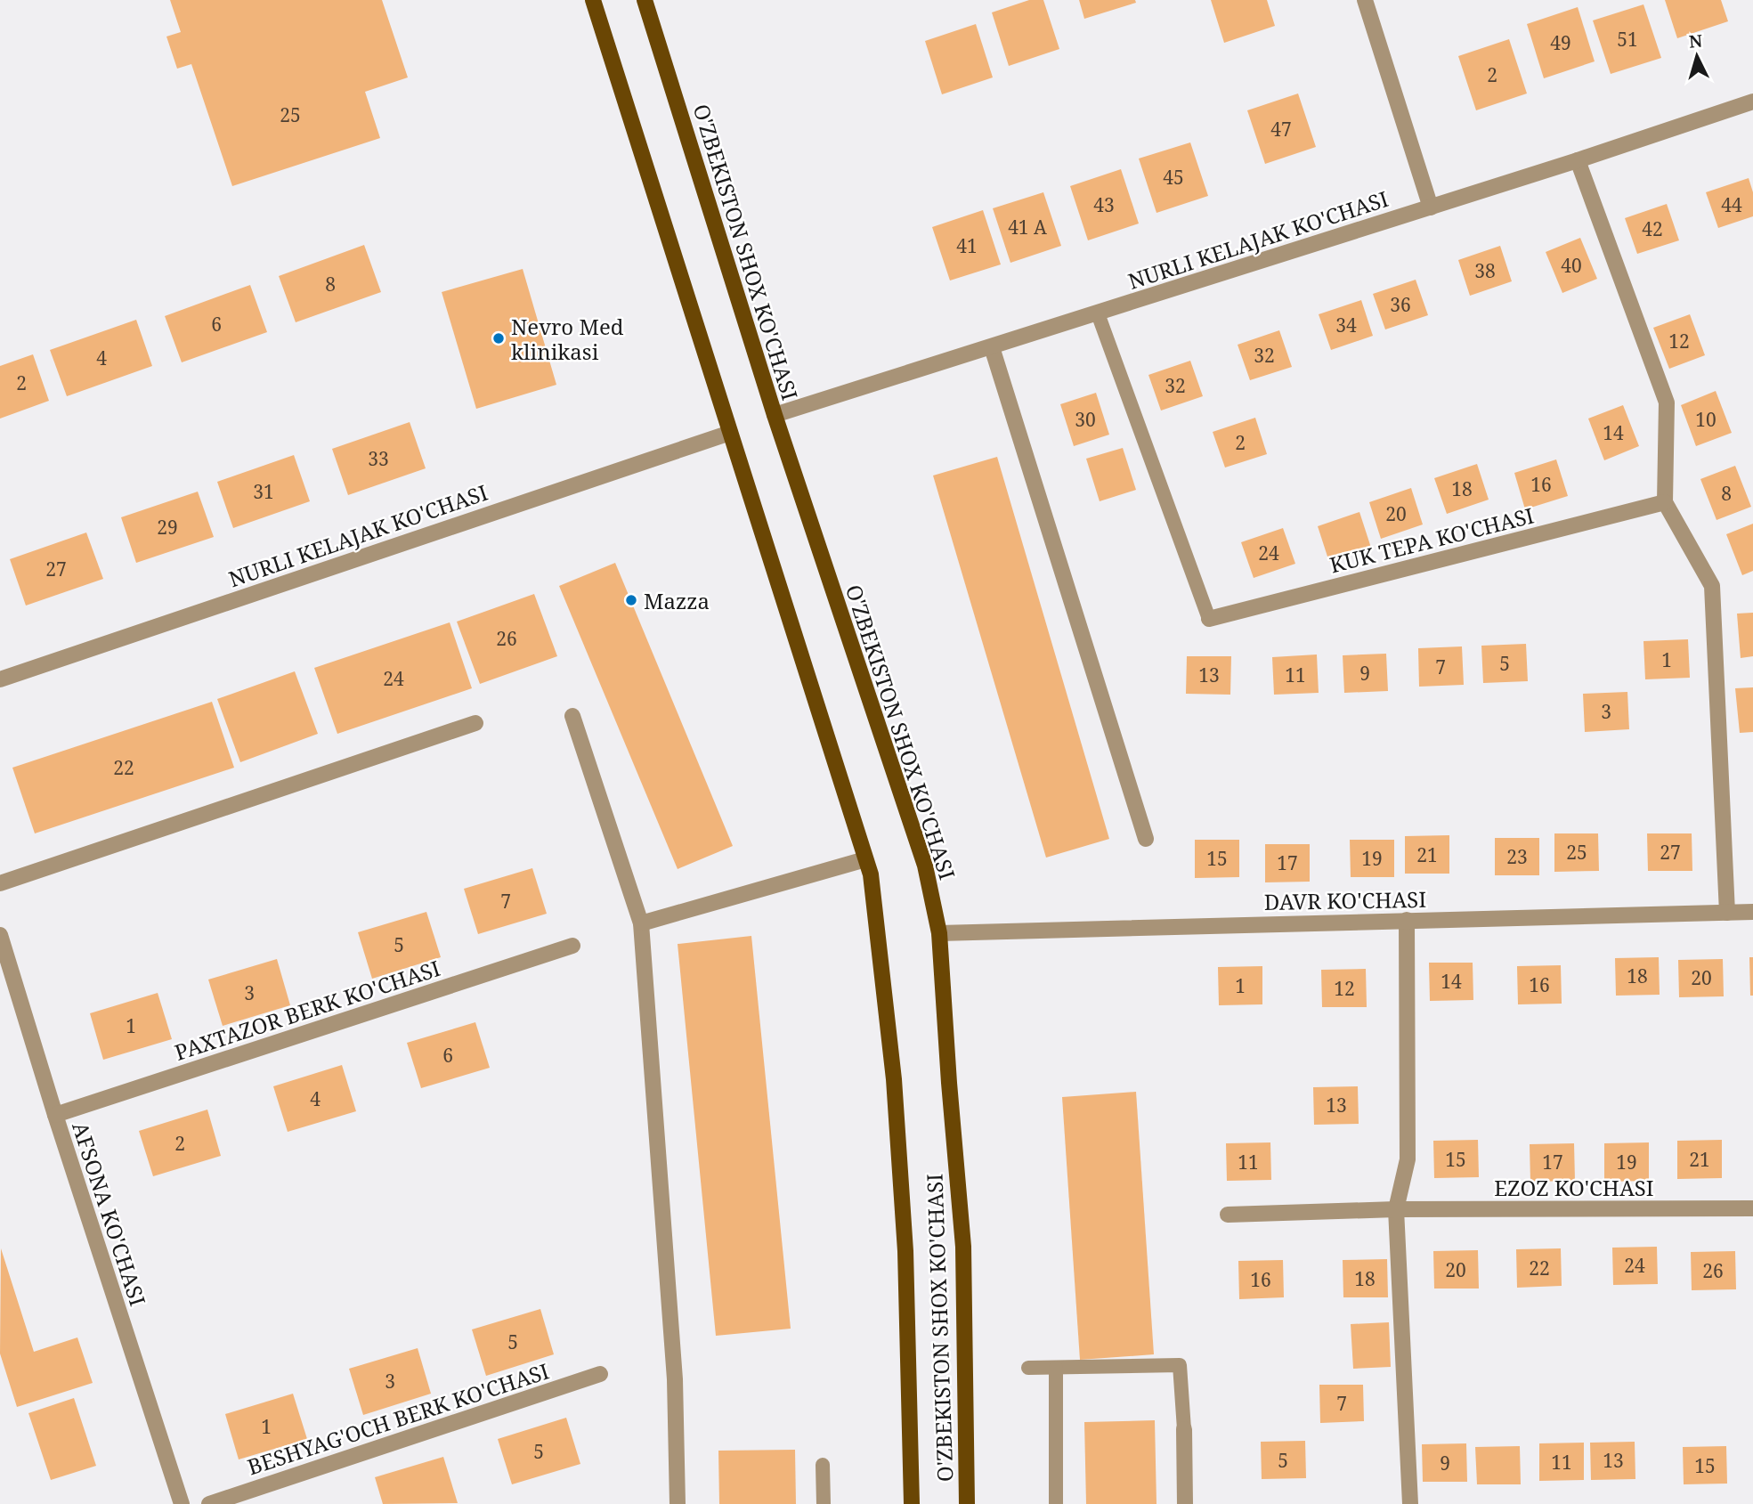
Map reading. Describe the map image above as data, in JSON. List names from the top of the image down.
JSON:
{
  "streets": {
    "main road": ["O'ZBEKISTON SHOX KO'CHASI"],
    "street": [
      "NURLI KELAJAK KO'CHASI",
      "KUK TEPA KO'CHASI",
      "DAVR KO'CHASI",
      "PAXTAZOR BERK KO'CHASI",
      "EZOZ KO'CHASI",
      "AFSONA KO'CHASI",
      "BESHYAG'OCH BERK KO'CHASI"
    ]
  },
  "crossings": [
    ["NURLI KELAJAK KO'CHASI", "O'ZBEKISTON SHOX KO'CHASI"],
    ["O'ZBEKISTON SHOX KO'CHASI", "DAVR KO'CHASI"],
    ["PAXTAZOR BERK KO'CHASI", "AFSONA KO'CHASI"]
  ],
  "places": ["Nevro Med klinikasi", "Mazza"],
  "house_numbers": [
    "51",
    "49",
    "2",
    "25",
    "47",
    "45",
    "43",
    "44",
    "41 А",
    "42",
    "41",
    "40",
    "38",
    "8",
    "36",
    "6",
    "34",
    "12",
    "32",
    "4",
    "2",
    "32",
    "30",
    "10",
    "14",
    "2",
    "33",
    "16",
    "18",
    "31",
    "8",
    "20",
    "29",
    "24",
    "27",
    "26",
    "1",
    "5",
    "7",
    "9",
    "13",
    "11",
    "24",
    "3",
    "22",
    "25",
    "27",
    "21",
    "23",
    "15",
    "19",
    "17",
    "7",
    "5",
    "18",
    "20",
    "14",
    "16",
    "1",
    "12",
    "3",
    "1",
    "6",
    "4",
    "13",
    "2",
    "15",
    "21",
    "11",
    "17",
    "19",
    "24",
    "22",
    "20",
    "26",
    "18",
    "16",
    "5",
    "3",
    "7",
    "1",
    "5",
    "5",
    "13",
    "11",
    "9",
    "15"
  ],
  "north": "top"
}
